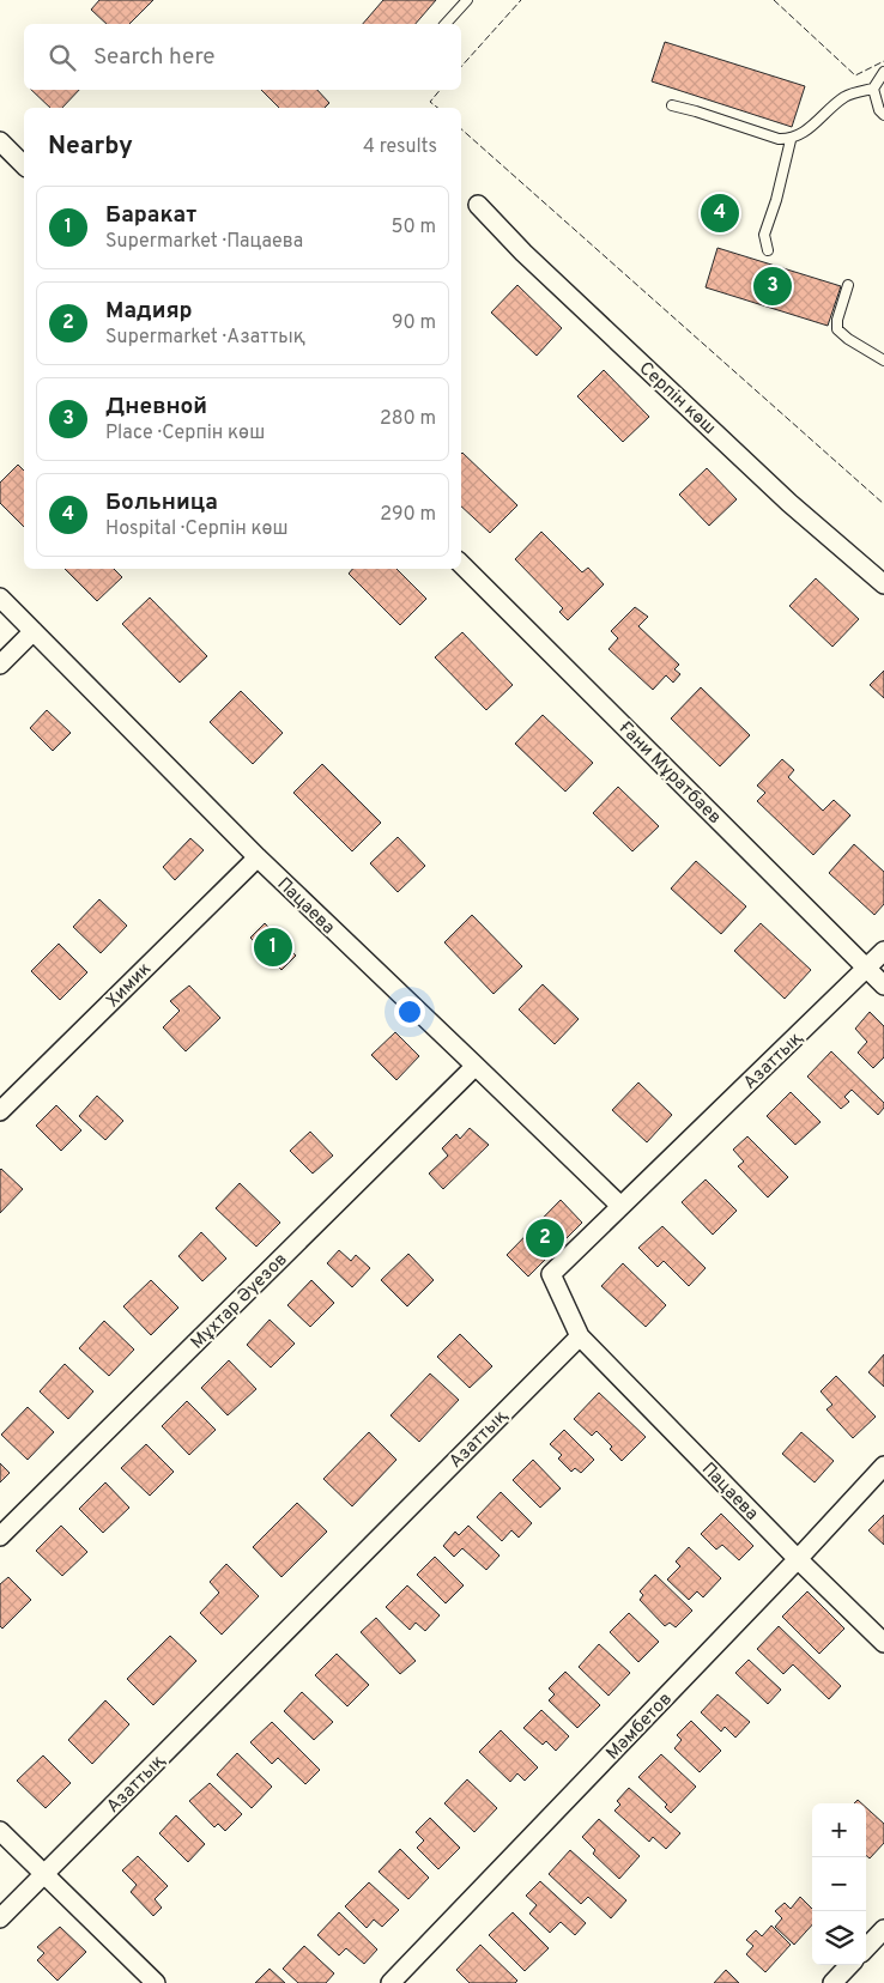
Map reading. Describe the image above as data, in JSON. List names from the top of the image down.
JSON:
{
  "streets": {
    "street": [
      "Серпін көш",
      "Ғани Мұратбаев",
      "Пацаева",
      "Химик",
      "Азаттық",
      "Мұхтар Әуезов",
      "Мәмбетов"
    ]
  },
  "crossings": [
    ["Ғани Мұратбаев", "Азаттық"],
    ["Пацаева", "Химик"],
    ["Пацаева", "Азаттық"],
    ["Пацаева", "Мұхтар Әуезов"],
    ["Пацаева", "Мәмбетов"]
  ],
  "page": {
    "search": "Search here",
    "heading": ["Nearby", "4 results"],
    "list": [
      {
        "mark": "1",
        "name": "Баракат",
        "note": "Supermarket · Пацаева",
        "value": "50 m"
      },
      {
        "mark": "2",
        "name": "Мадияр",
        "note": "Supermarket · Азаттық",
        "value": "90 m"
      },
      {
        "mark": "3",
        "name": "Дневной",
        "note": "Place · Серпін көш",
        "value": "280 m"
      },
      {
        "mark": "4",
        "name": "Больница",
        "note": "Hospital · Серпін көш",
        "value": "290 m"
      }
    ],
    "pins": [
      "4",
      "3",
      "1",
      "2"
    ],
    "map_buttons": ["+", "−"]
  }
}
